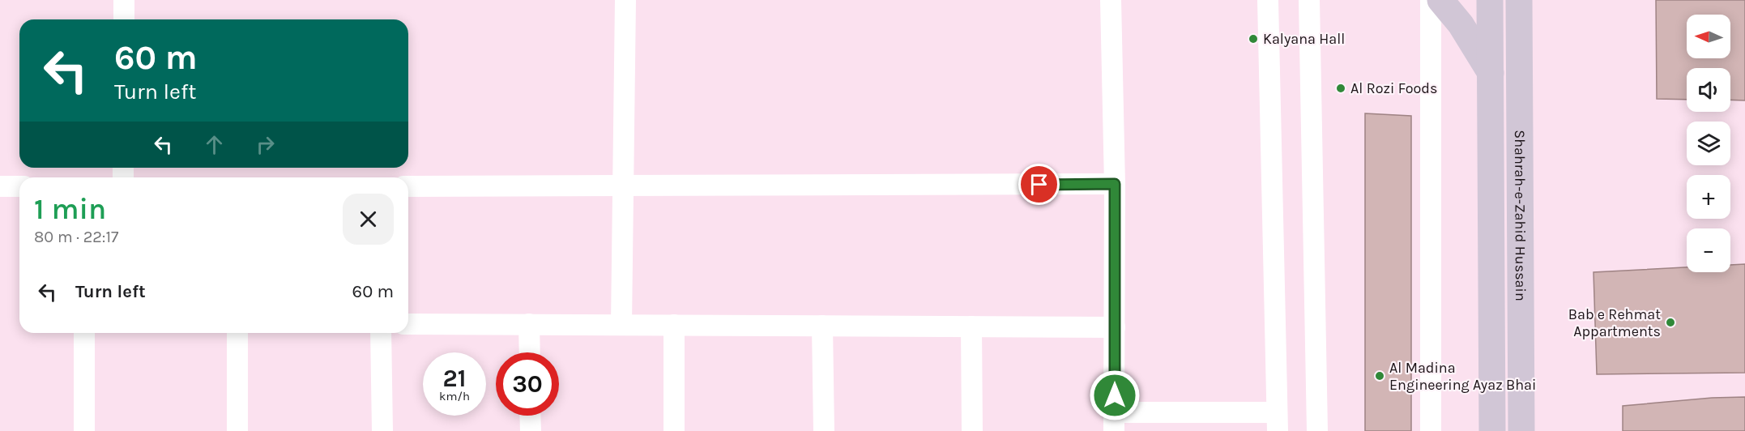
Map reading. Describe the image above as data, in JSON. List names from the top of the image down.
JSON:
{
  "streets": {
    "main road": ["Shahrah-e-Zahid Hussain"]
  },
  "places": [
    "Kalyana Hall",
    "Al Rozi Foods",
    "Bab e Rehmat Appartments",
    "Al Madina Engineering Ayaz Bhai"
  ],
  "north": "left",
  "page": {
    "map_buttons": ["+", "−"],
    "turn": ["60 m", "Turn left"],
    "heading": ["1 min", "80 m · 22:17"],
    "list": [
      {
        "name": "Turn left",
        "value": "60 m"
      }
    ],
    "speed": "21 km/h",
    "limit": "30"
  }
}
